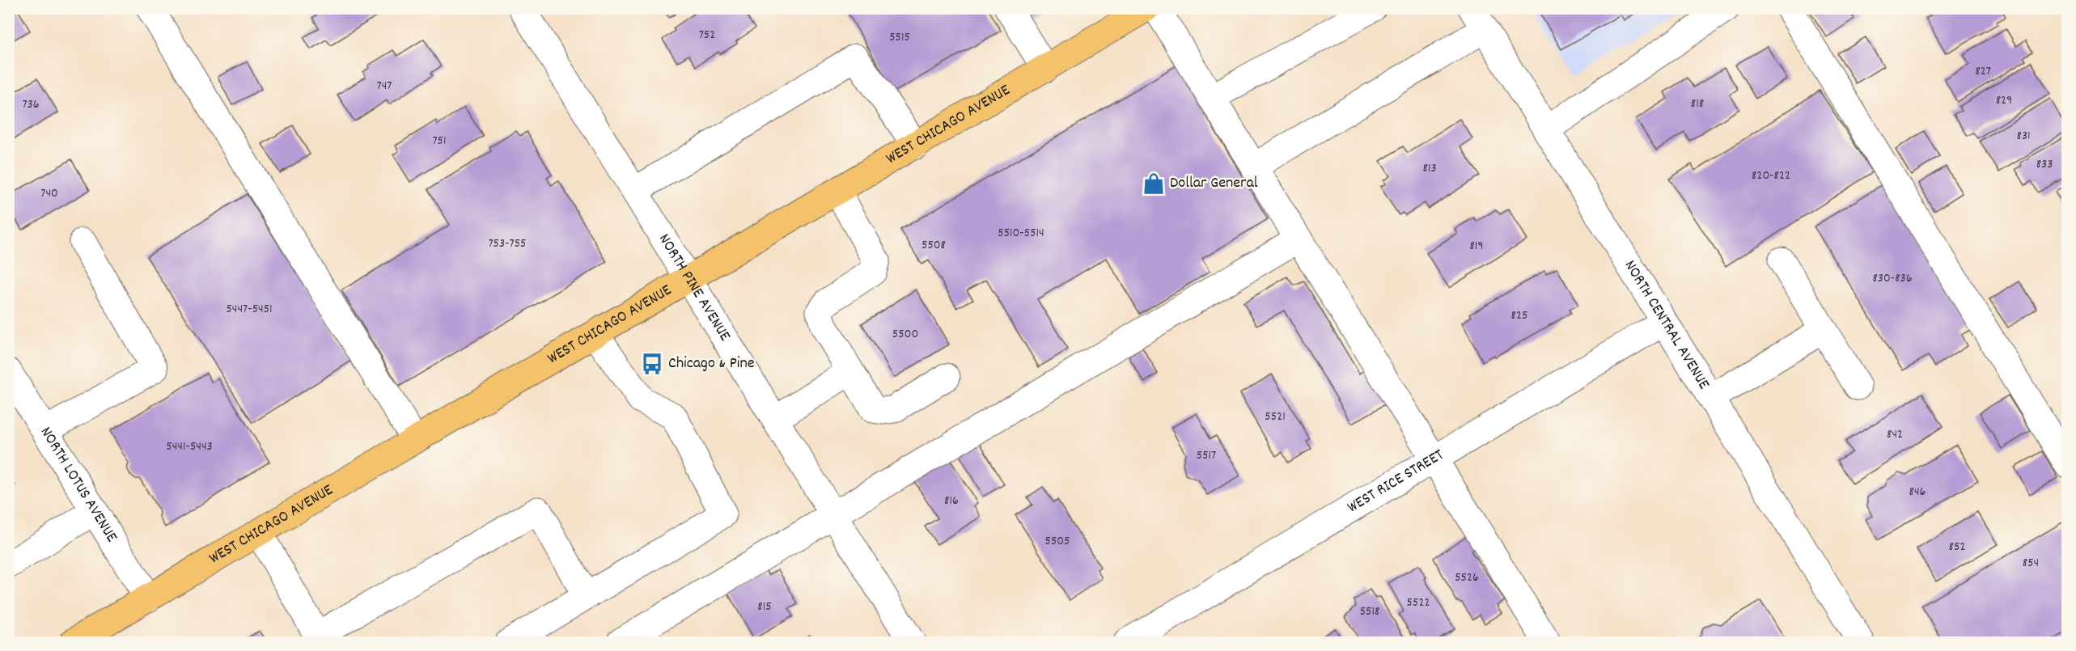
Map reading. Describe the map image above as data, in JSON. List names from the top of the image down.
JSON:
{
  "streets": {
    "main road": ["WEST CHICAGO AVENUE"],
    "street": [
      "NORTH PINE AVENUE",
      "NORTH CENTRAL AVENUE",
      "WEST RICE STREET",
      "NORTH LOTUS AVENUE"
    ]
  },
  "crossings": [
    ["WEST CHICAGO AVENUE", "NORTH PINE AVENUE"],
    ["WEST CHICAGO AVENUE", "NORTH LOTUS AVENUE"],
    ["NORTH CENTRAL AVENUE", "WEST RICE STREET"]
  ],
  "places": {
    "shop": ["Dollar General"],
    "bus stop": ["Chicago & Pine"]
  },
  "house_numbers": [
    "752",
    "5515",
    "827",
    "747",
    "829",
    "818",
    "736",
    "831",
    "751",
    "833",
    "813",
    "820-822",
    "740",
    "5510-5514",
    "753-755",
    "5508",
    "819",
    "830-836",
    "5447-5451",
    "825",
    "5500",
    "5521",
    "842",
    "5441-5443",
    "5517",
    "846",
    "816",
    "5505",
    "852",
    "854",
    "5526",
    "5522",
    "815",
    "5518"
  ]
}
